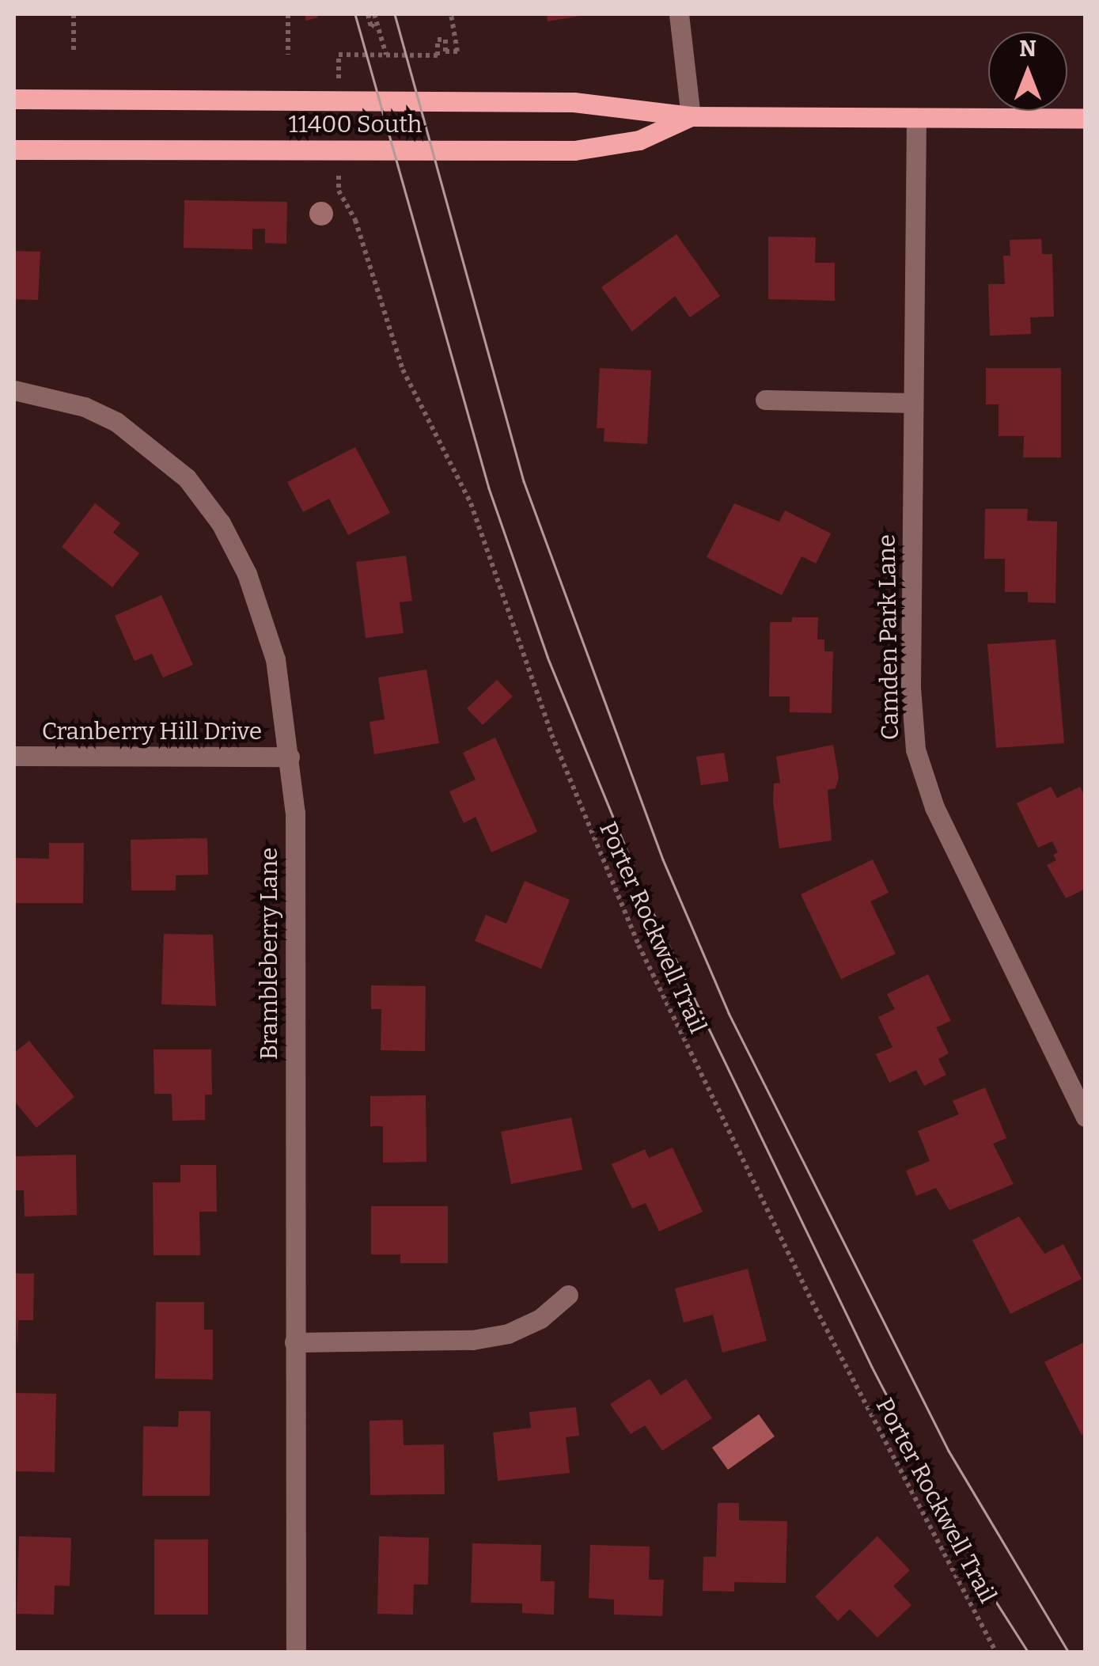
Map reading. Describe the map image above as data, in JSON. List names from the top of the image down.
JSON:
{
  "streets": {
    "main road": ["11400 South"],
    "street": ["Camden Park Lane", "Cranberry Hill Drive", "Brambleberry Lane"],
    "path": ["Porter Rockwell Trail"]
  },
  "crossings": [
    ["11400 South", "Camden Park Lane"],
    ["Cranberry Hill Drive", "Brambleberry Lane"]
  ],
  "north": "top"
}
